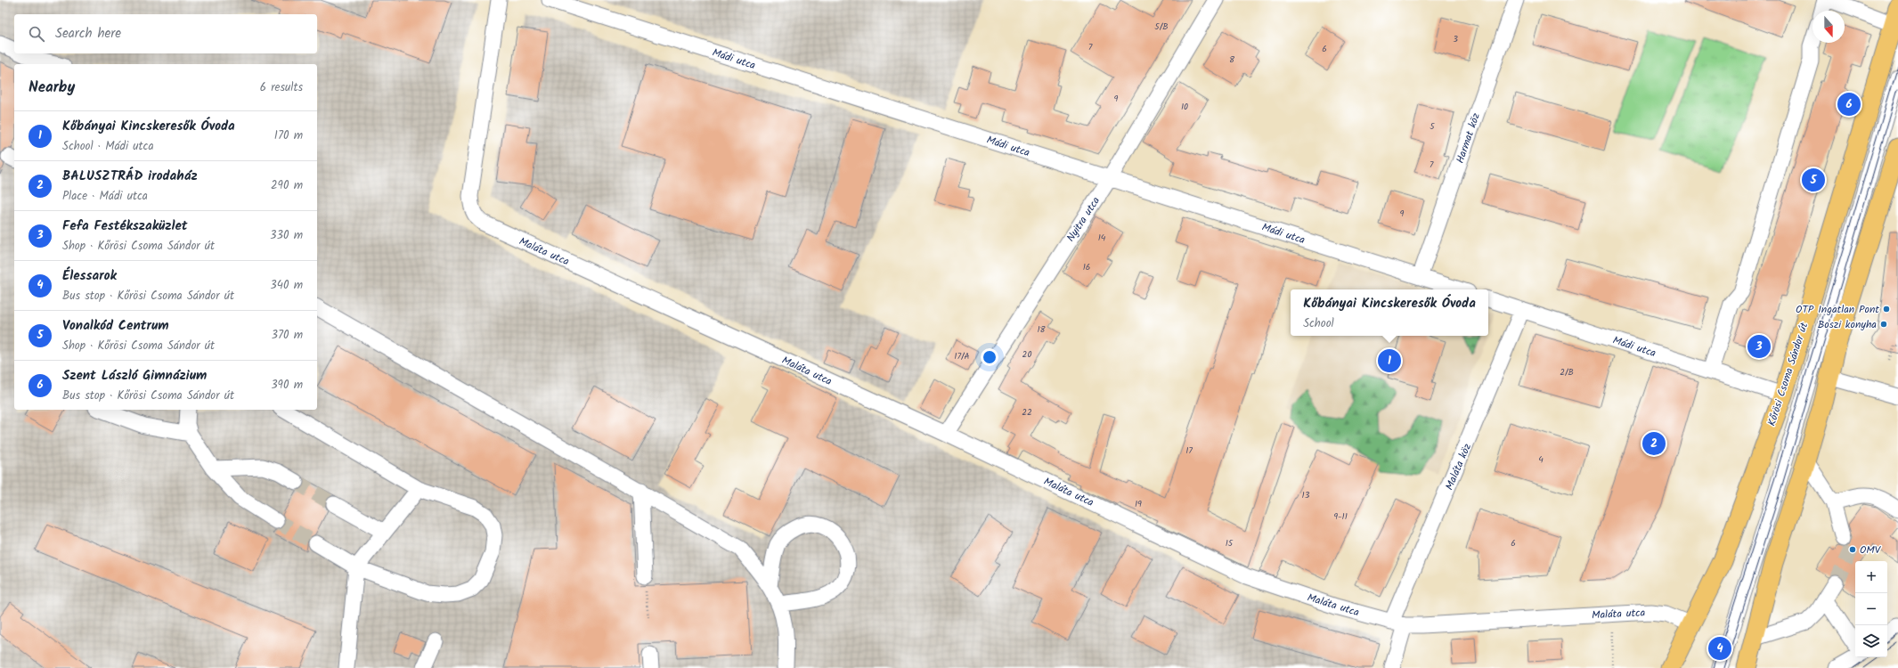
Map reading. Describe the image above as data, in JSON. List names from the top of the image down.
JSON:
{
  "streets": {
    "main road": ["Kőrösi Csoma Sándor út"],
    "street": [
      "Mádi utca",
      "Harmat köz",
      "Nyitra utca",
      "Maláta utca",
      "Maláta köz"
    ]
  },
  "crossings": [
    ["Mádi utca", "Harmat köz"],
    ["Mádi utca", "Nyitra utca"],
    ["Mádi utca", "Kőrösi Csoma Sándor út"],
    ["Mádi utca", "Maláta köz"],
    ["Nyitra utca", "Maláta utca"],
    ["Maláta utca", "Kőrösi Csoma Sándor út"],
    ["Maláta utca", "Maláta köz"]
  ],
  "places": ["OTP Ingatlan Pont", "Boszi konyha", "OMV"],
  "house_numbers": [
    "5/B",
    "3",
    "7",
    "6",
    "8",
    "9",
    "10",
    "5",
    "7",
    "9",
    "14",
    "16",
    "18",
    "20",
    "17/A",
    "2/B",
    "22",
    "17",
    "4",
    "13",
    "19",
    "9-11",
    "15",
    "6"
  ],
  "north": "bottom",
  "page": {
    "search": "Search here",
    "heading": ["Nearby", "6 results"],
    "pins": [
      "6",
      "5",
      "3",
      "1",
      "2",
      "4"
    ],
    "list": [
      {
        "mark": "1",
        "name": "Kőbányai Kincskeresők Óvoda",
        "note": "School · Mádi utca",
        "value": "170 m"
      },
      {
        "mark": "2",
        "name": "BALUSZTRÁD irodaház",
        "note": "Place · Mádi utca",
        "value": "290 m"
      },
      {
        "mark": "3",
        "name": "Fefa Festékszaküzlet",
        "note": "Shop · Kőrösi Csoma Sándor út",
        "value": "330 m"
      },
      {
        "mark": "4",
        "name": "Élessarok",
        "note": "Bus stop · Kőrösi Csoma Sándor út",
        "value": "340 m"
      },
      {
        "mark": "5",
        "name": "Vonalkód Centrum",
        "note": "Shop · Kőrösi Csoma Sándor út",
        "value": "370 m"
      },
      {
        "mark": "6",
        "name": "Szent László Gimnázium",
        "note": "Bus stop · Kőrösi Csoma Sándor út",
        "value": "390 m"
      }
    ],
    "popup": ["Kőbányai Kincskeresők Óvoda", "School"],
    "map_buttons": ["+", "−"]
  }
}
